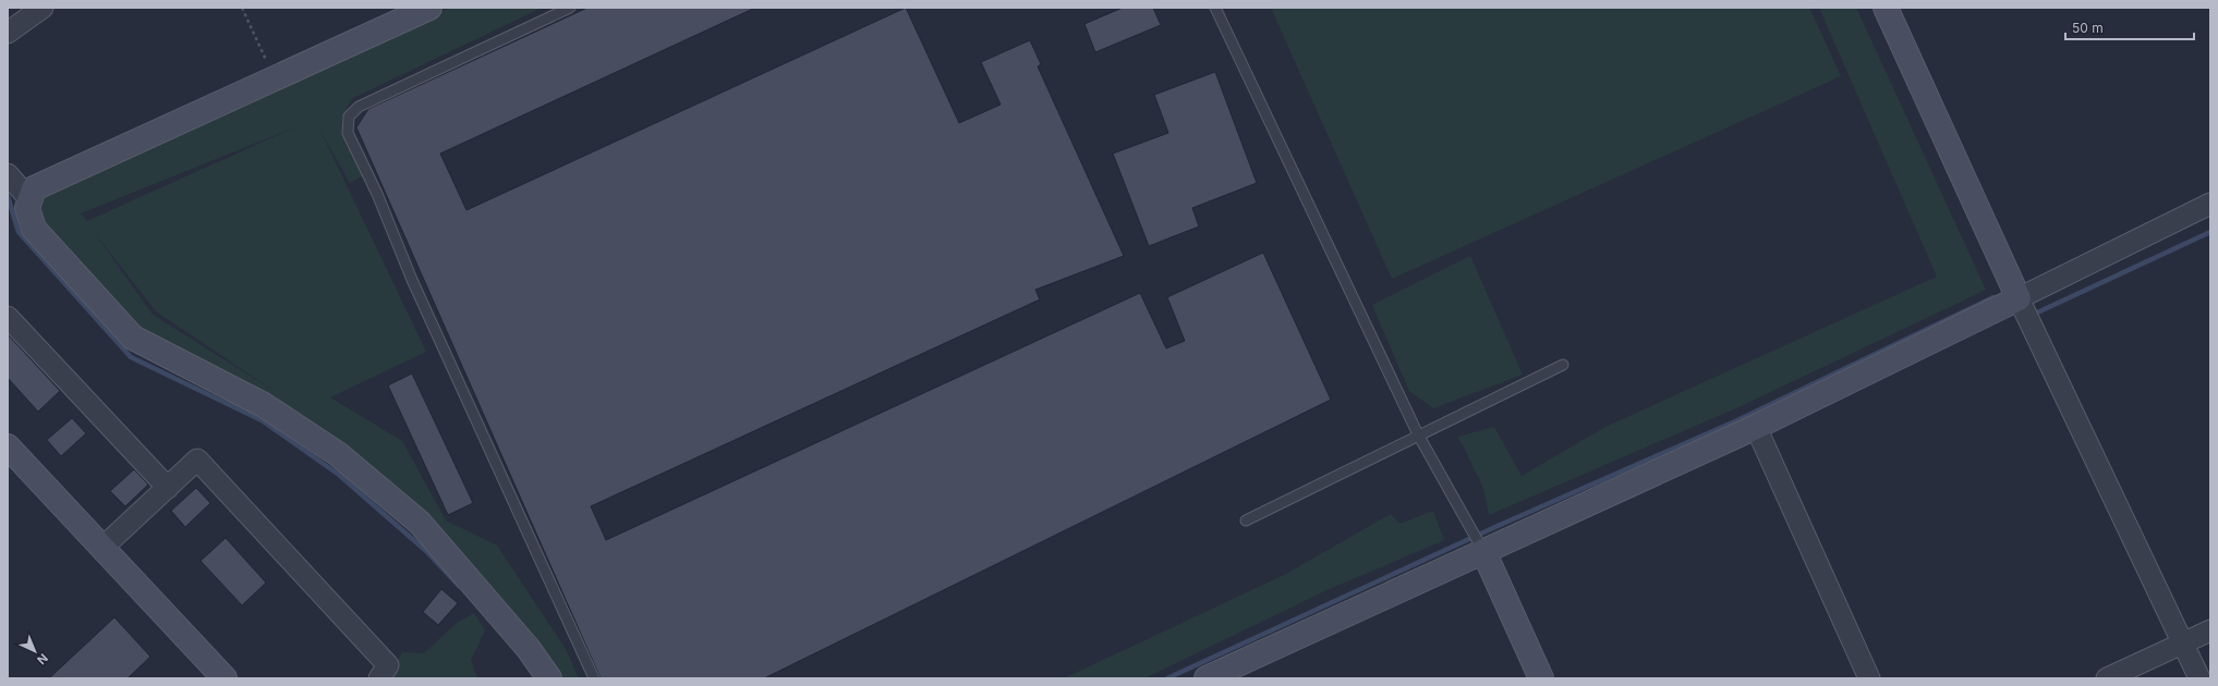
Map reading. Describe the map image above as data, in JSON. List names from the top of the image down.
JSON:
{
  "scale_bar": "50 m",
  "north": "bottom right"
}
